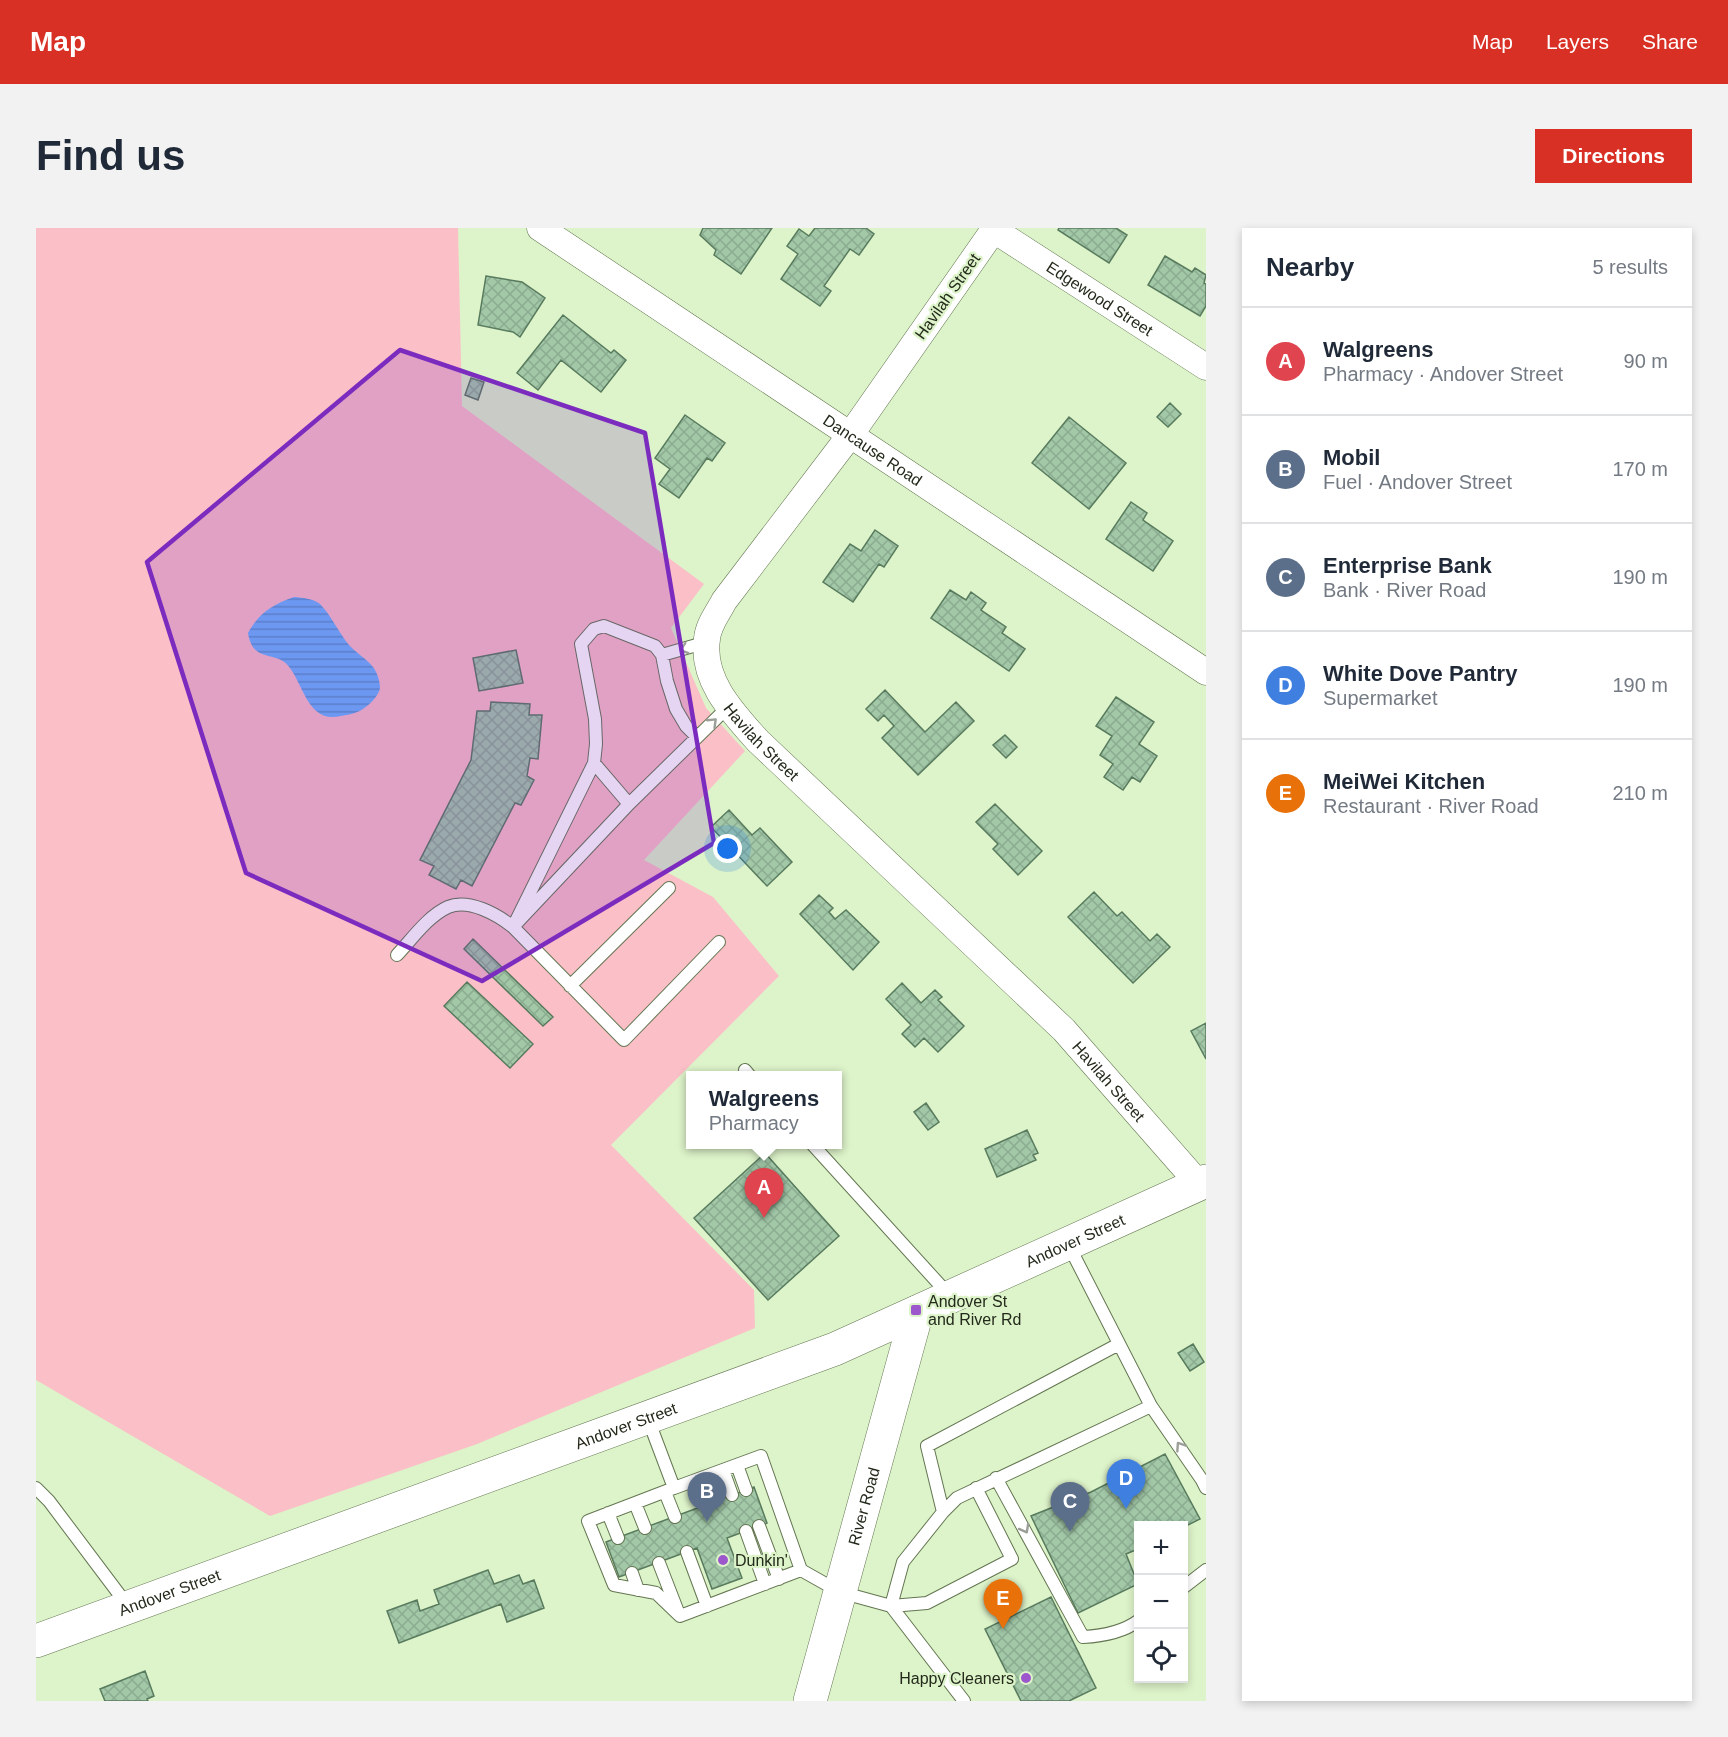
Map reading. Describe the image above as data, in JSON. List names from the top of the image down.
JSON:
{
  "streets": {
    "main road": ["Andover Street", "River Road"],
    "street": ["Havilah Street", "Edgewood Street", "Dancause Road"]
  },
  "crossings": [
    ["Havilah Street", "Edgewood Street"],
    ["Havilah Street", "Dancause Road"],
    ["Havilah Street", "Andover Street"],
    ["Andover Street", "River Road"]
  ],
  "places": {
    "transit": ["Andover St and River Rd"],
    "other": ["Dunkin'", "Happy Cleaners"]
  },
  "page": {
    "header": "Map",
    "nav": ["Map", "Layers", "Share"],
    "buttons": "Directions",
    "title": "Find us",
    "heading": ["Nearby", "5 results"],
    "list": [
      {
        "mark": "A",
        "name": "Walgreens",
        "note": "Pharmacy · Andover Street",
        "value": "90 m"
      },
      {
        "mark": "B",
        "name": "Mobil",
        "note": "Fuel · Andover Street",
        "value": "170 m"
      },
      {
        "mark": "C",
        "name": "Enterprise Bank",
        "note": "Bank · River Road",
        "value": "190 m"
      },
      {
        "mark": "D",
        "name": "White Dove Pantry",
        "note": "Supermarket",
        "value": "190 m"
      },
      {
        "mark": "E",
        "name": "MeiWei Kitchen",
        "note": "Restaurant · River Road",
        "value": "210 m"
      }
    ],
    "popup": ["Walgreens", "Pharmacy"],
    "pins": [
      "A",
      "D",
      "B",
      "C",
      "E"
    ],
    "map_buttons": ["+", "−"]
  }
}
